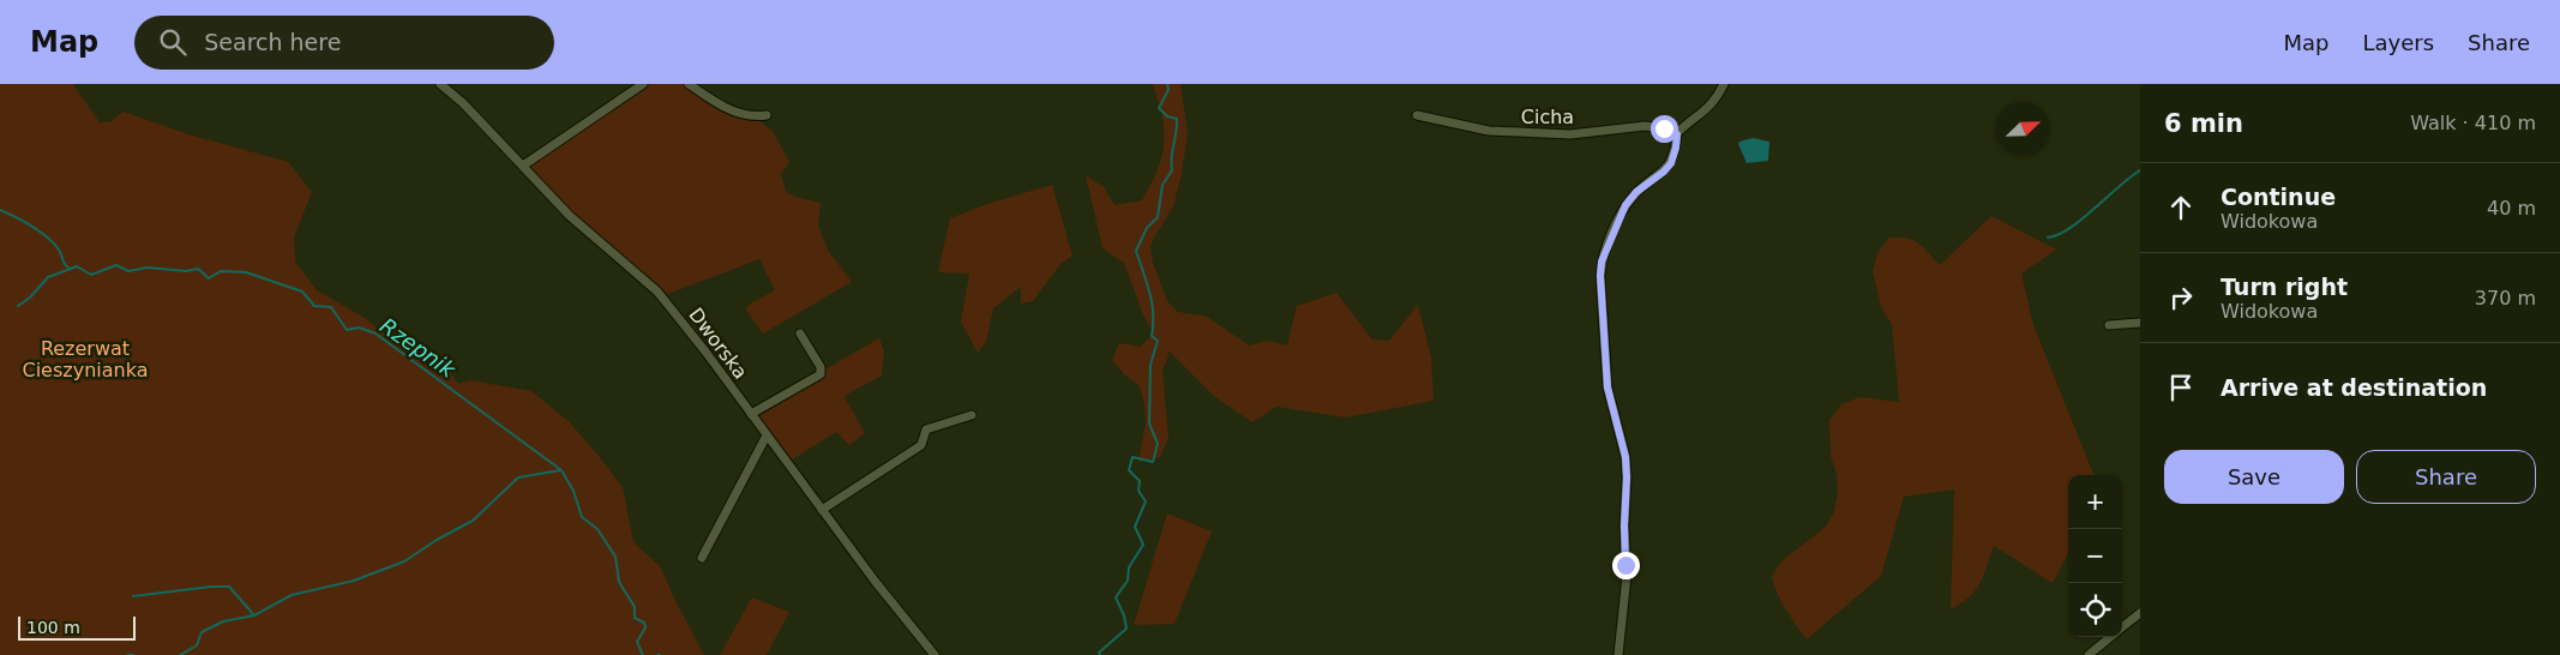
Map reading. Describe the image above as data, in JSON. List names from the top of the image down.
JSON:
{
  "streets": {
    "street": ["Cicha", "Dworska"]
  },
  "water": ["Rzepnik"],
  "parks": ["Rezerwat Cieszynianka"],
  "scale_bar": "100 m",
  "north": "top right",
  "page": {
    "header": "Map",
    "search": "Search here",
    "nav": ["Map", "Layers", "Share"],
    "heading": ["6 min", "Walk · 410 m"],
    "list": [
      ["Continue", "Widokowa", "40 m"],
      ["Turn right", "Widokowa", "370 m"],
      "Arrive at destination"
    ],
    "buttons": ["Save", "Share"],
    "map_buttons": ["+", "−"],
    "scale": "100 m"
  }
}
